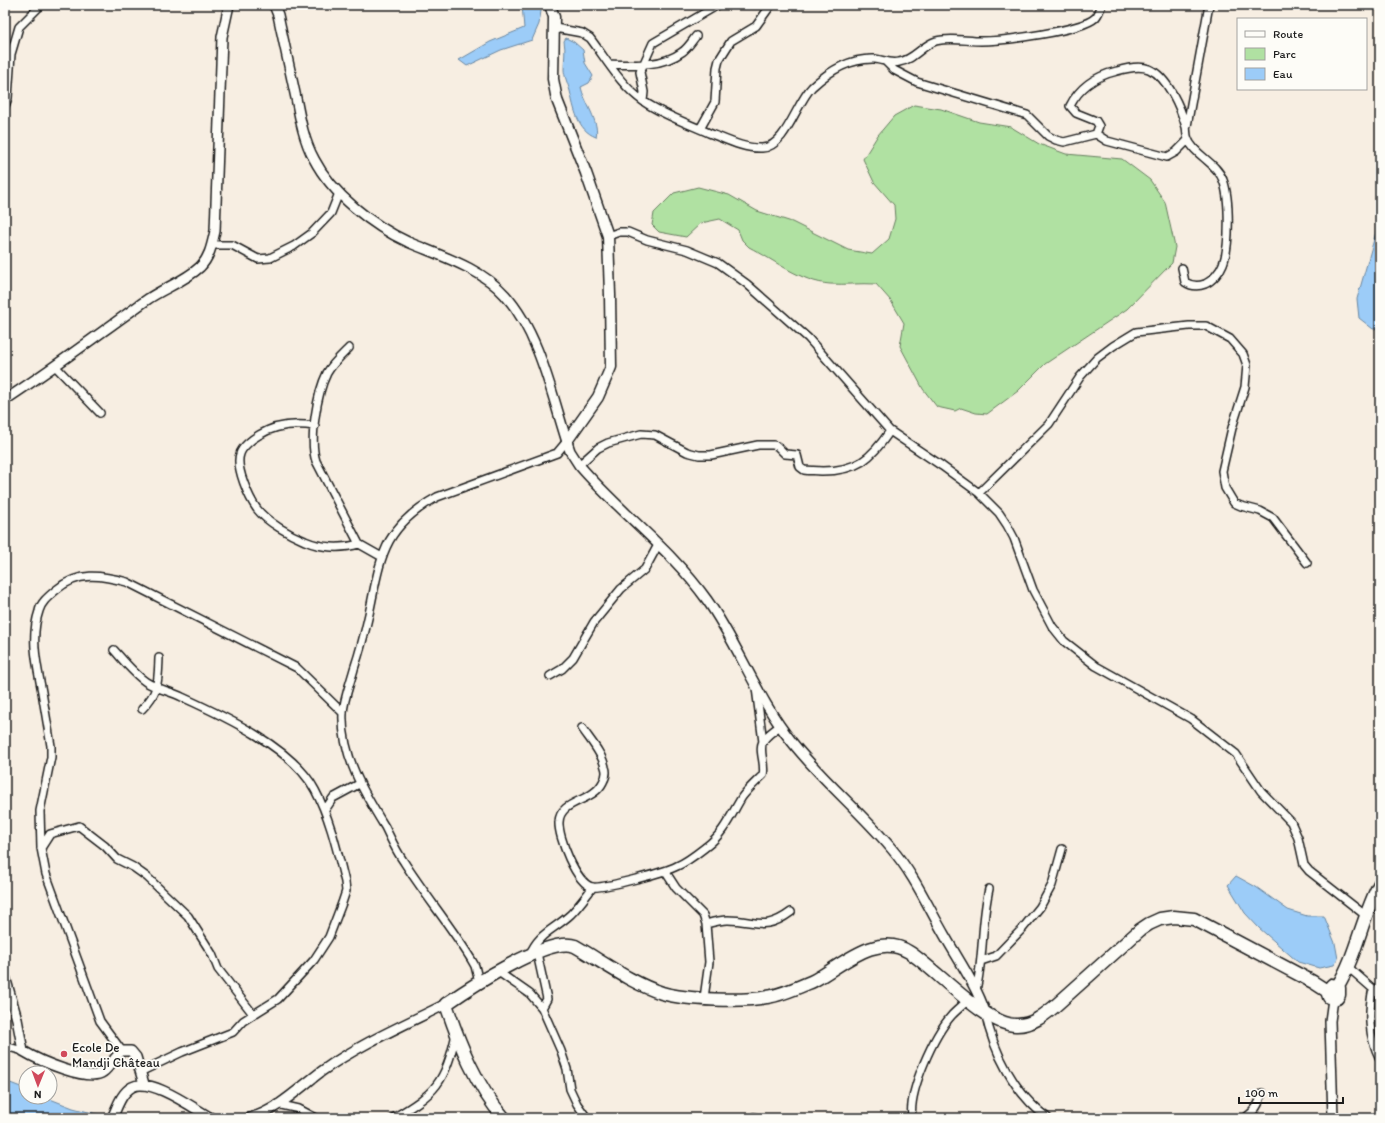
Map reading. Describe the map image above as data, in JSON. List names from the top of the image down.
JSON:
{
  "places": ["Ecole De Mandji Château"],
  "legend": ["Route", "Parc", "Eau"],
  "scale_bar": "100 m",
  "north": "bottom"
}
